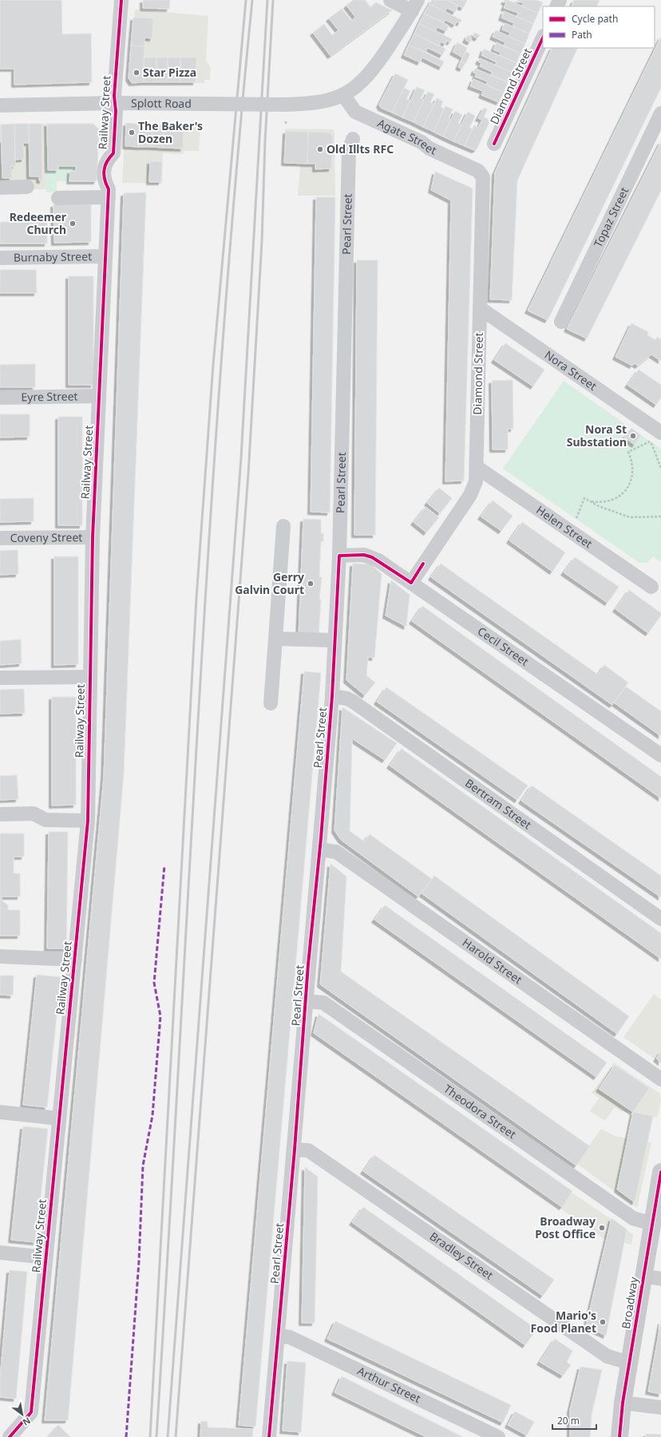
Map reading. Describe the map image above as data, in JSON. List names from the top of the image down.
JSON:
{
  "streets": {
    "main road": ["Broadway"],
    "street": [
      "Diamond Street",
      "Splott Road",
      "Railway Street",
      "Agate Street",
      "Topaz Street",
      "Pearl Street",
      "Burnaby Street",
      "Nora Street",
      "Eyre Street",
      "Helen Street",
      "Coveny Street",
      "Cecil Street",
      "Bertram Street",
      "Harold Street",
      "Theodora Street",
      "Bradley Street",
      "Arthur Street"
    ]
  },
  "crossings": [
    ["Diamond Street", "Agate Street"],
    ["Diamond Street", "Nora Street"],
    ["Diamond Street", "Helen Street"],
    ["Diamond Street", "Cecil Street"],
    ["Splott Road", "Railway Street"],
    ["Splott Road", "Agate Street"],
    ["Railway Street", "Burnaby Street"],
    ["Railway Street", "Eyre Street"],
    ["Railway Street", "Coveny Street"],
    ["Pearl Street", "Cecil Street"],
    ["Pearl Street", "Bertram Street"],
    ["Pearl Street", "Harold Street"],
    ["Pearl Street", "Theodora Street"],
    ["Pearl Street", "Bradley Street"],
    ["Pearl Street", "Arthur Street"],
    ["Theodora Street", "Broadway"],
    ["Bradley Street", "Broadway"]
  ],
  "places": [
    "Star Pizza",
    "The Baker's Dozen",
    "Old Illts RFC",
    "Redeemer Church",
    "Nora St Substation",
    "Gerry Galvin Court",
    "Broadway Post Office",
    "Mario's Food Planet"
  ],
  "legend": ["Cycle path", "Path"],
  "scale_bar": "20 m",
  "north": "bottom right"
}
